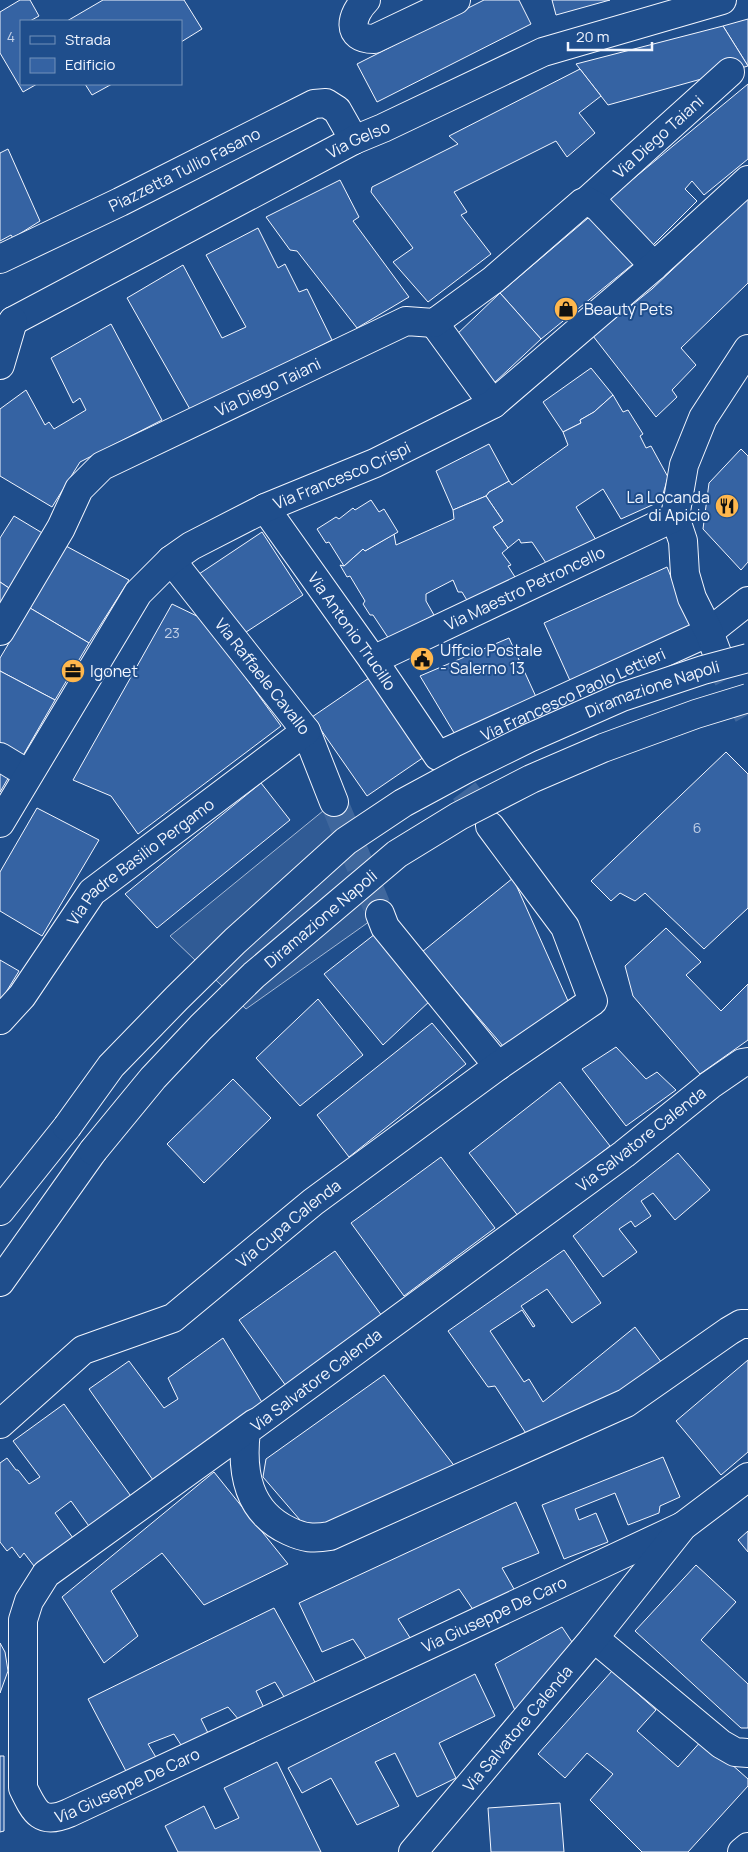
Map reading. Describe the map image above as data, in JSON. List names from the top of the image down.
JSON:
{
  "streets": {
    "main road": [
      "Via Diego Taiani",
      "Via Gelso",
      "Piazzetta Tullio Fasano",
      "Via Francesco Crispi",
      "Via Maestro Petroncello",
      "Via Antonio Trucillo",
      "Via Raffaele Cavallo",
      "Diramazione Napoli",
      "Via Francesco Paolo Lettieri",
      "Via Padre Basilio Pergamo",
      "Via Salvatore Calenda",
      "Via Cupa Calenda",
      "Via Giuseppe De Caro"
    ]
  },
  "crossings": [
    ["Via Gelso", "Piazzetta Tullio Fasano"],
    ["Via Francesco Crispi", "Via Antonio Trucillo"],
    ["Via Francesco Crispi", "Via Raffaele Cavallo"],
    ["Via Maestro Petroncello", "Via Antonio Trucillo"],
    ["Via Antonio Trucillo", "Via Francesco Paolo Lettieri"],
    ["Via Raffaele Cavallo", "Via Padre Basilio Pergamo"],
    ["Via Salvatore Calenda", "Via Giuseppe De Caro"]
  ],
  "places": {
    "shop": ["Beauty Pets"],
    "restaurant": ["La Locanda di Apicio"],
    "public building": ["Uffcio Postale - Salerno 13"],
    "office": ["Igonet"]
  },
  "house_numbers": ["4", "23", "6"],
  "legend": ["Strada", "Edificio"],
  "scale_bar": "20 m"
}
